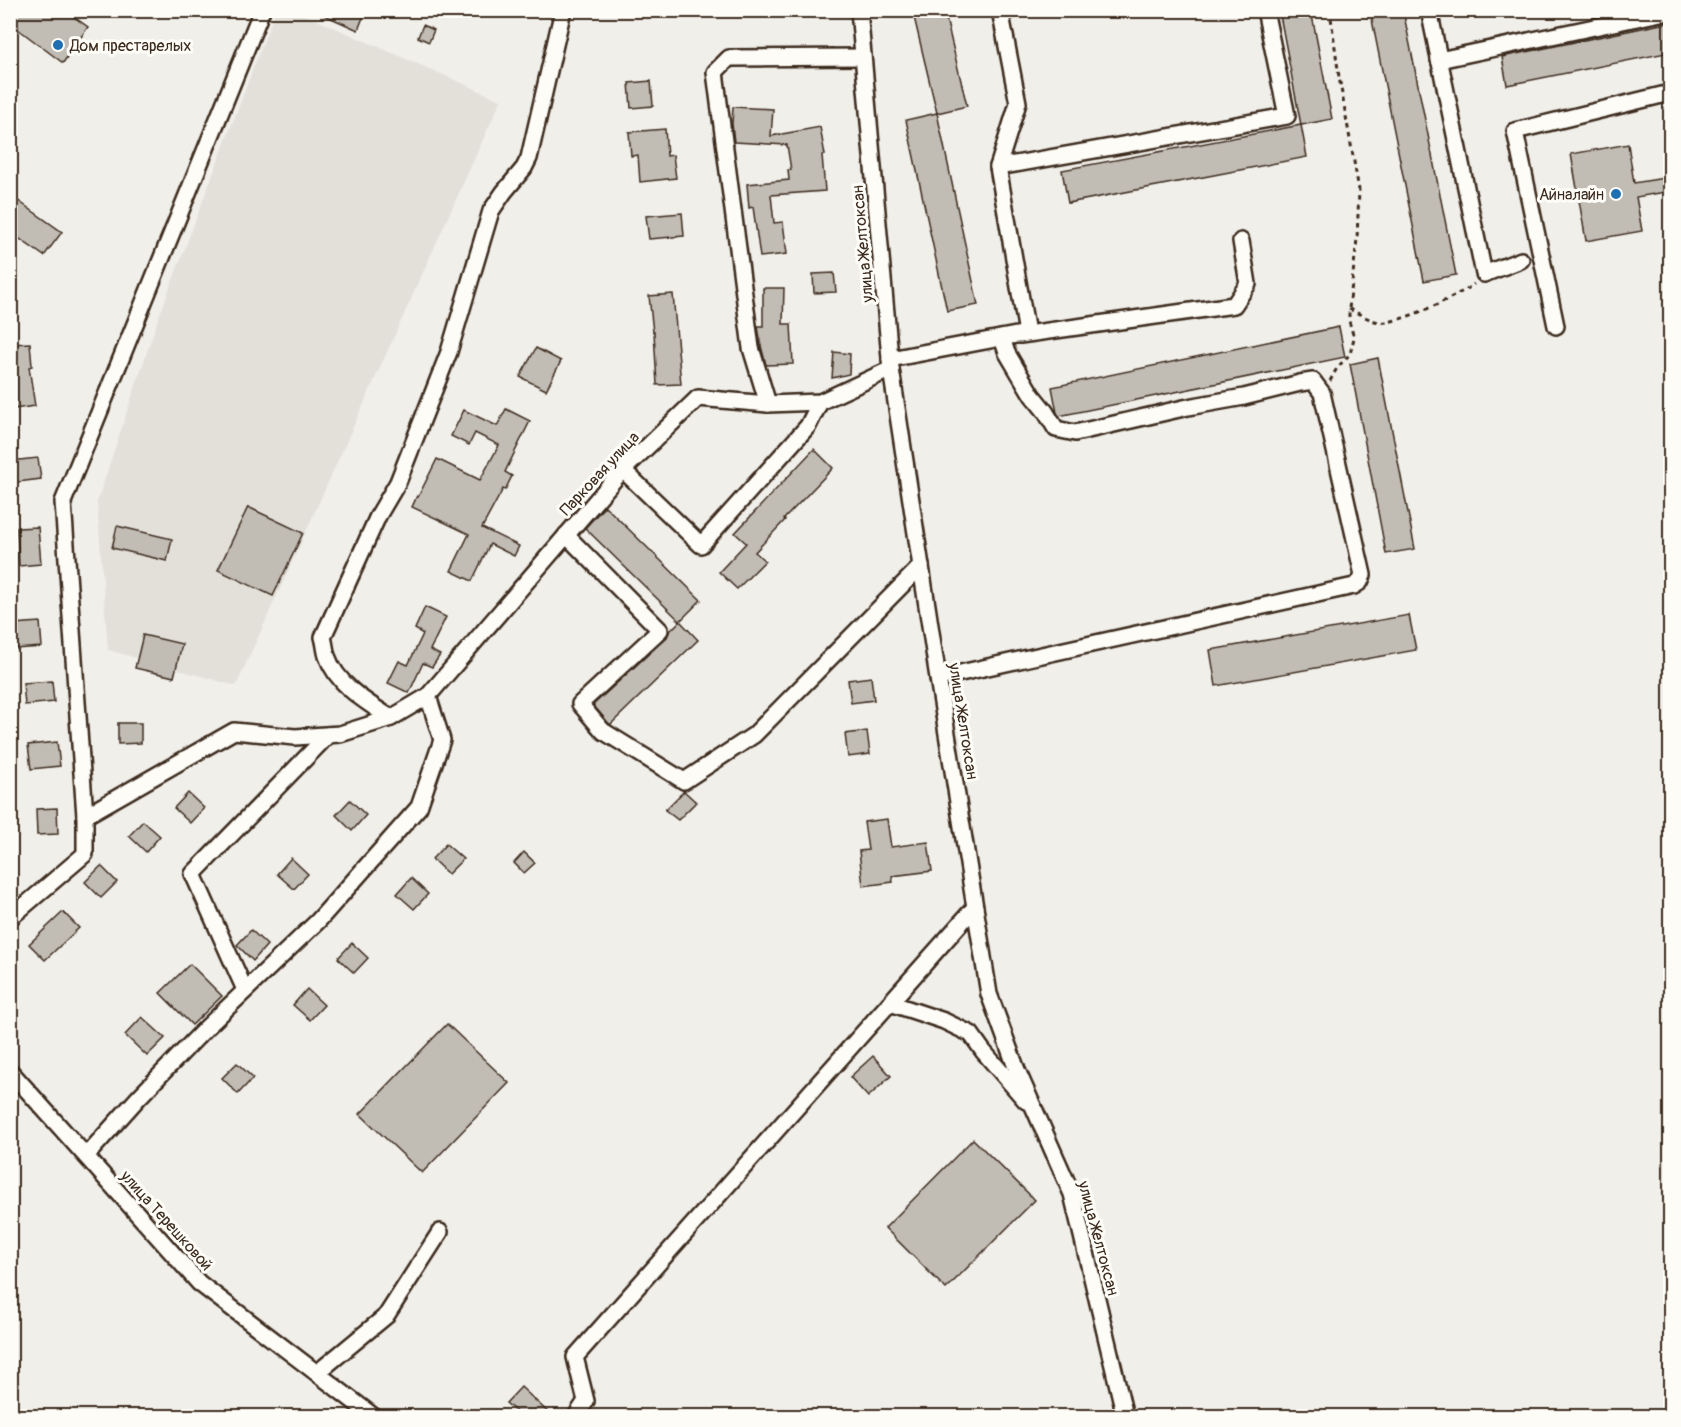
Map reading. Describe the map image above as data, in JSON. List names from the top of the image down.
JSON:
{
  "streets": {
    "street": ["улица Желтоксан", "Парковая улица", "улица Терешковой"]
  },
  "crossings": [
    ["улица Желтоксан", "Парковая улица"]
  ],
  "places": ["Дом престарелых", "Айналайн"]
}
